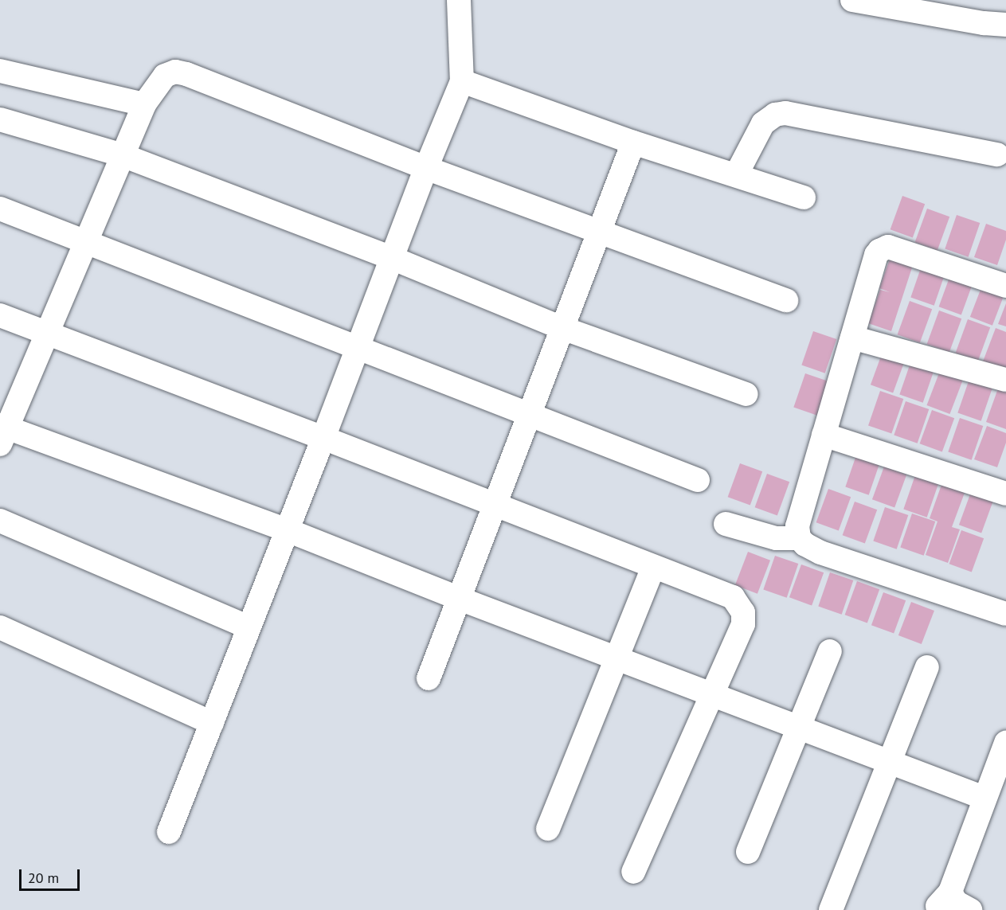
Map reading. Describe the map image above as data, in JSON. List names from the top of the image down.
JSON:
{
  "scale_bar": "20 m"
}
